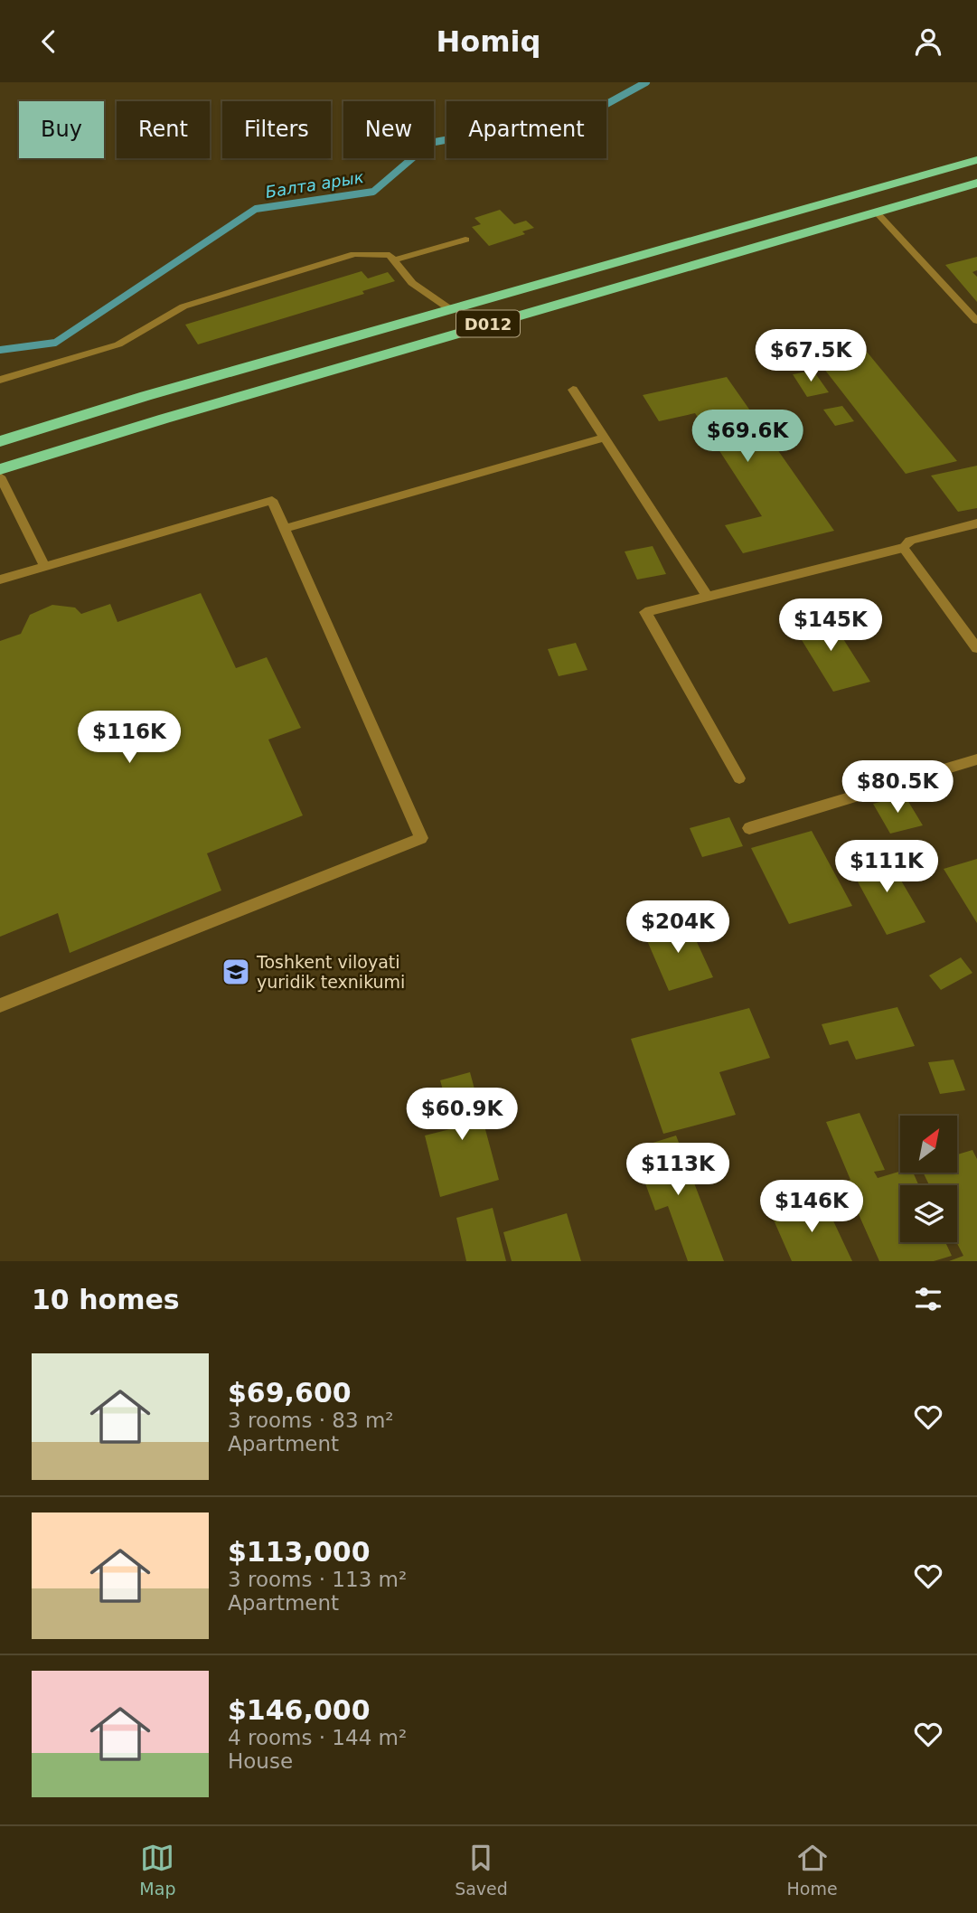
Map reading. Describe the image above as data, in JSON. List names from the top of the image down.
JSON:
{
  "streets": {
    "highway": ["D012"]
  },
  "water": ["Балта арык"],
  "places": {
    "school or university": ["Toshkent viloyati yuridik texnikumi"]
  },
  "north": "top right",
  "page": {
    "header": "Homiq",
    "chip": [
      "Buy",
      "Rent",
      "Filters",
      "New",
      "Apartment"
    ],
    "price": [
      "$67.5K",
      "$69.6K",
      "$145K",
      "$116K",
      "$80.5K",
      "$111K",
      "$204K",
      "$60.9K",
      "$113K",
      "$146K"
    ],
    "heading": "10 homes",
    "list": [
      {
        "name": "$69,600",
        "note": "3 rooms · 83 m² · Apartment"
      },
      {
        "name": "$113,000",
        "note": "3 rooms · 113 m² · Apartment"
      },
      {
        "name": "$146,000",
        "note": "4 rooms · 144 m² · House"
      }
    ],
    "tabs": ["Map", "Saved", "Home"]
  }
}
